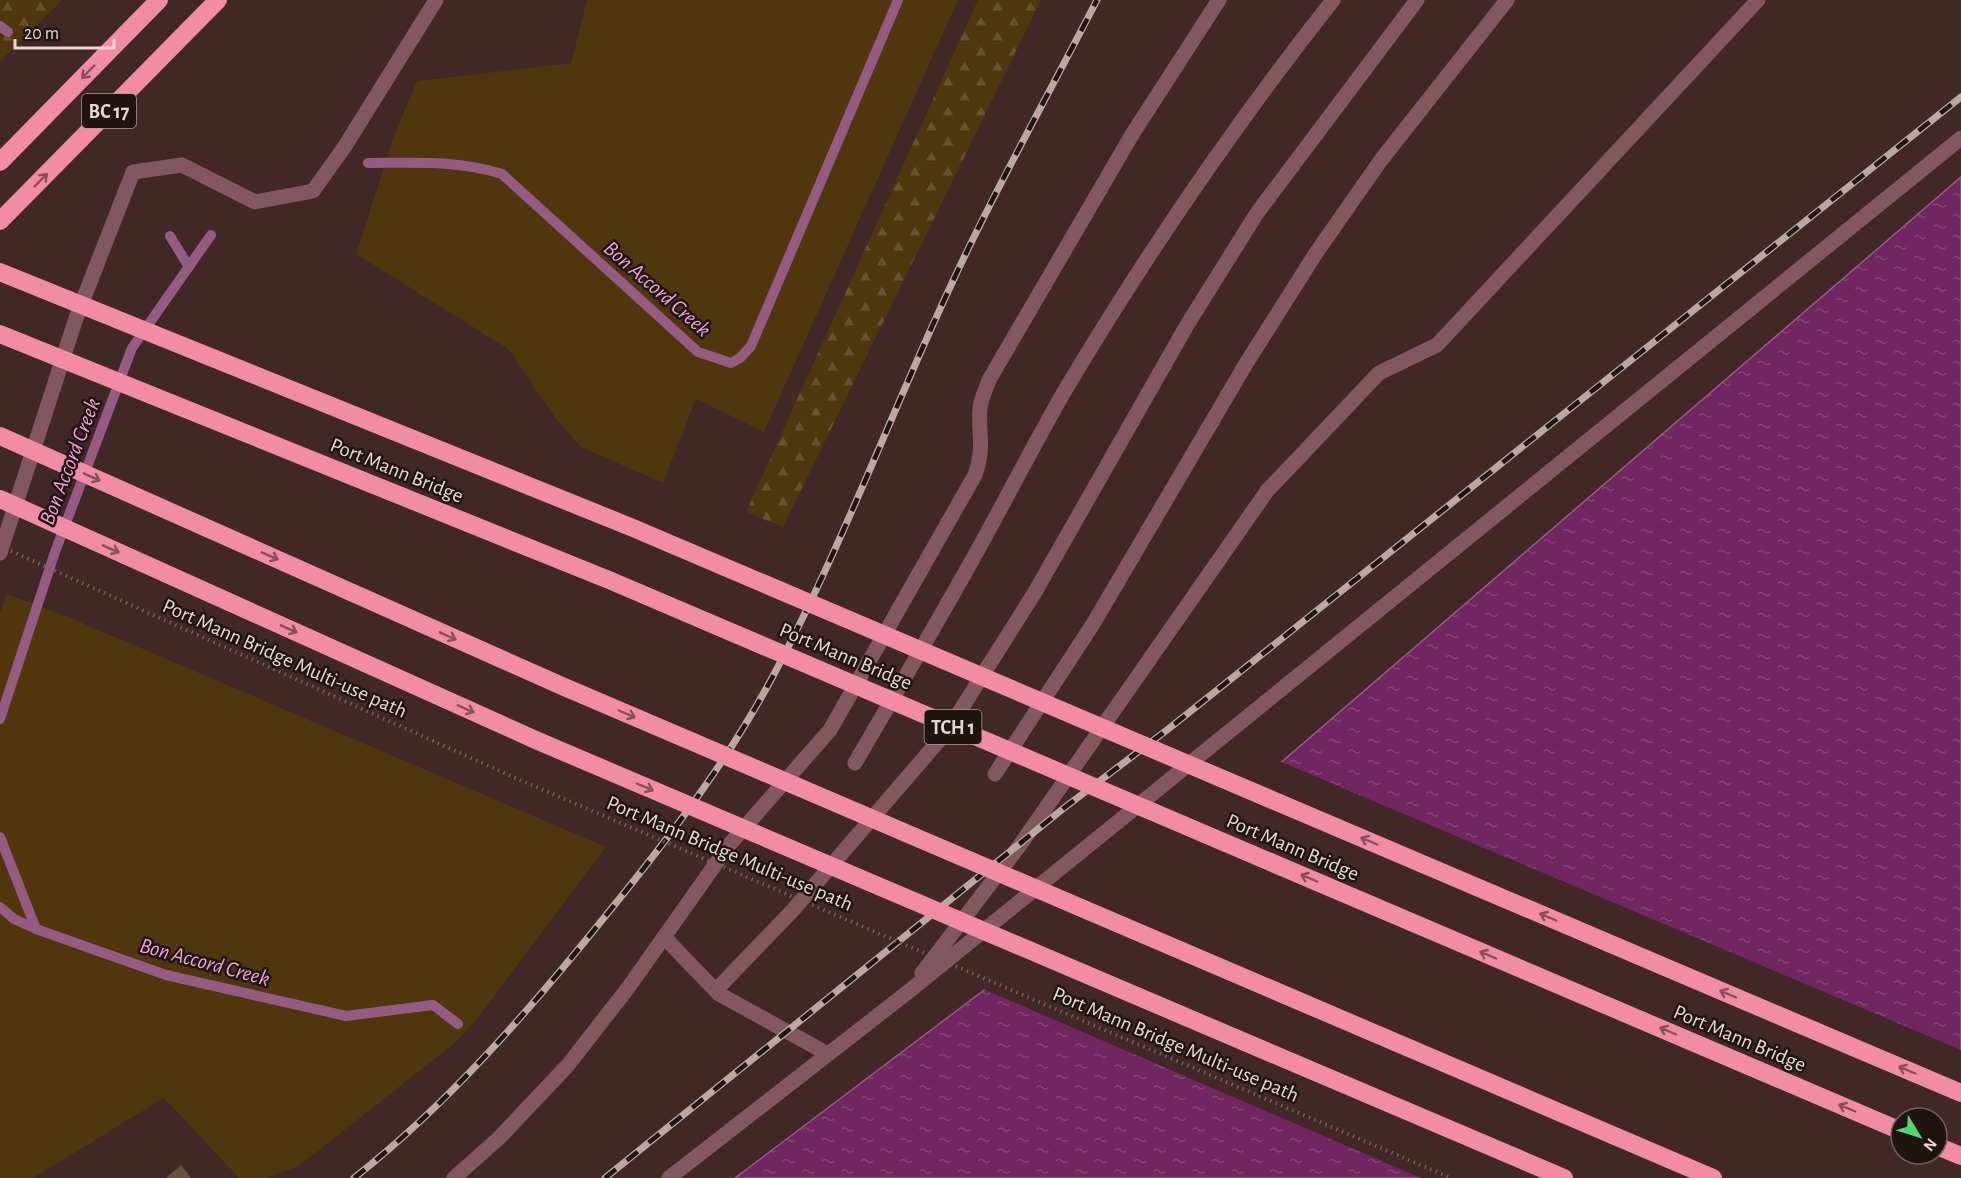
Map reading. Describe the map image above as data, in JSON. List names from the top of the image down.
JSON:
{
  "streets": {
    "highway": ["BC 17", "Port Mann Bridge", "TCH 1"],
    "path": ["Port Mann Bridge Multi-use path"]
  },
  "water": ["Bon Accord Creek"],
  "scale_bar": "20 m",
  "north": "bottom right"
}
